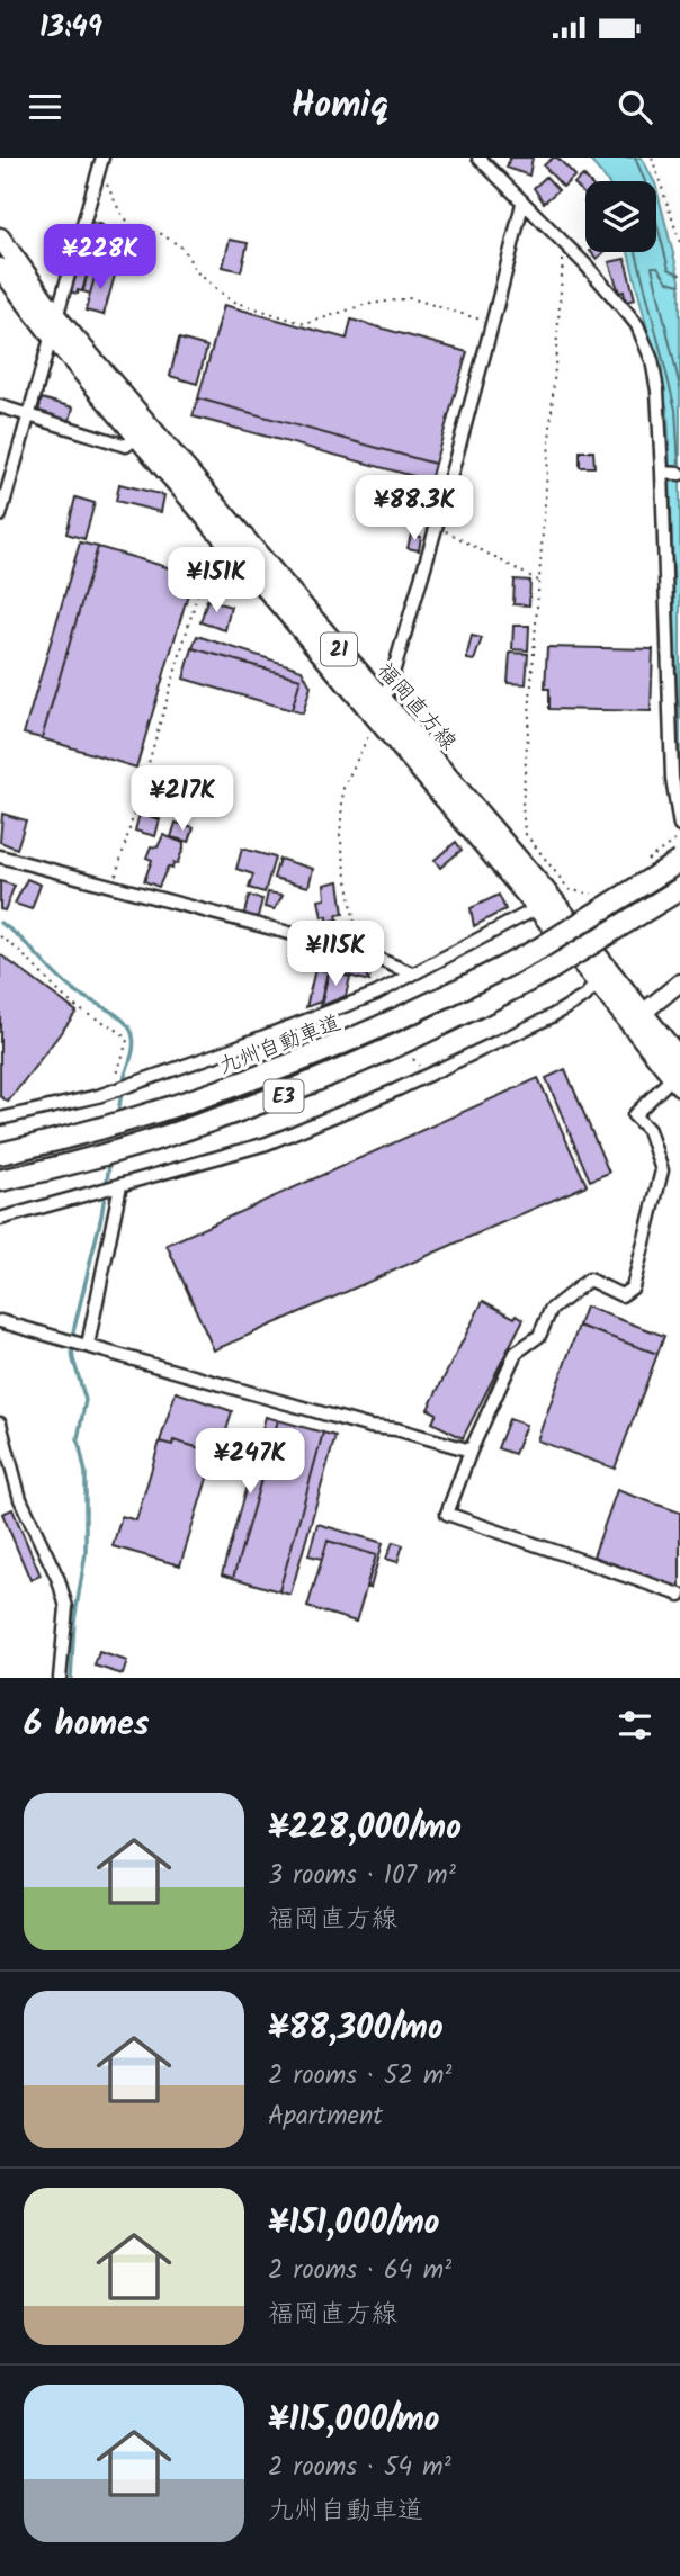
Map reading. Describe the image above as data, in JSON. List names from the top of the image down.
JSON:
{
  "streets": {
    "highway": ["九州自動車道", "E3"],
    "main road": ["21", "福岡直方線"]
  },
  "page": {
    "status": "13:49",
    "header": "Homiq",
    "price": [
      "¥228K",
      "¥88.3K",
      "¥151K",
      "¥217K",
      "¥115K",
      "¥247K"
    ],
    "heading": "6 homes",
    "list": [
      {
        "name": "¥228,000/mo",
        "note": "3 rooms · 107 m² · 福岡直方線"
      },
      {
        "name": "¥88,300/mo",
        "note": "2 rooms · 52 m² · Apartment"
      },
      {
        "name": "¥151,000/mo",
        "note": "2 rooms · 64 m² · 福岡直方線"
      },
      {
        "name": "¥115,000/mo",
        "note": "2 rooms · 54 m² · 九州自動車道"
      }
    ]
  }
}
